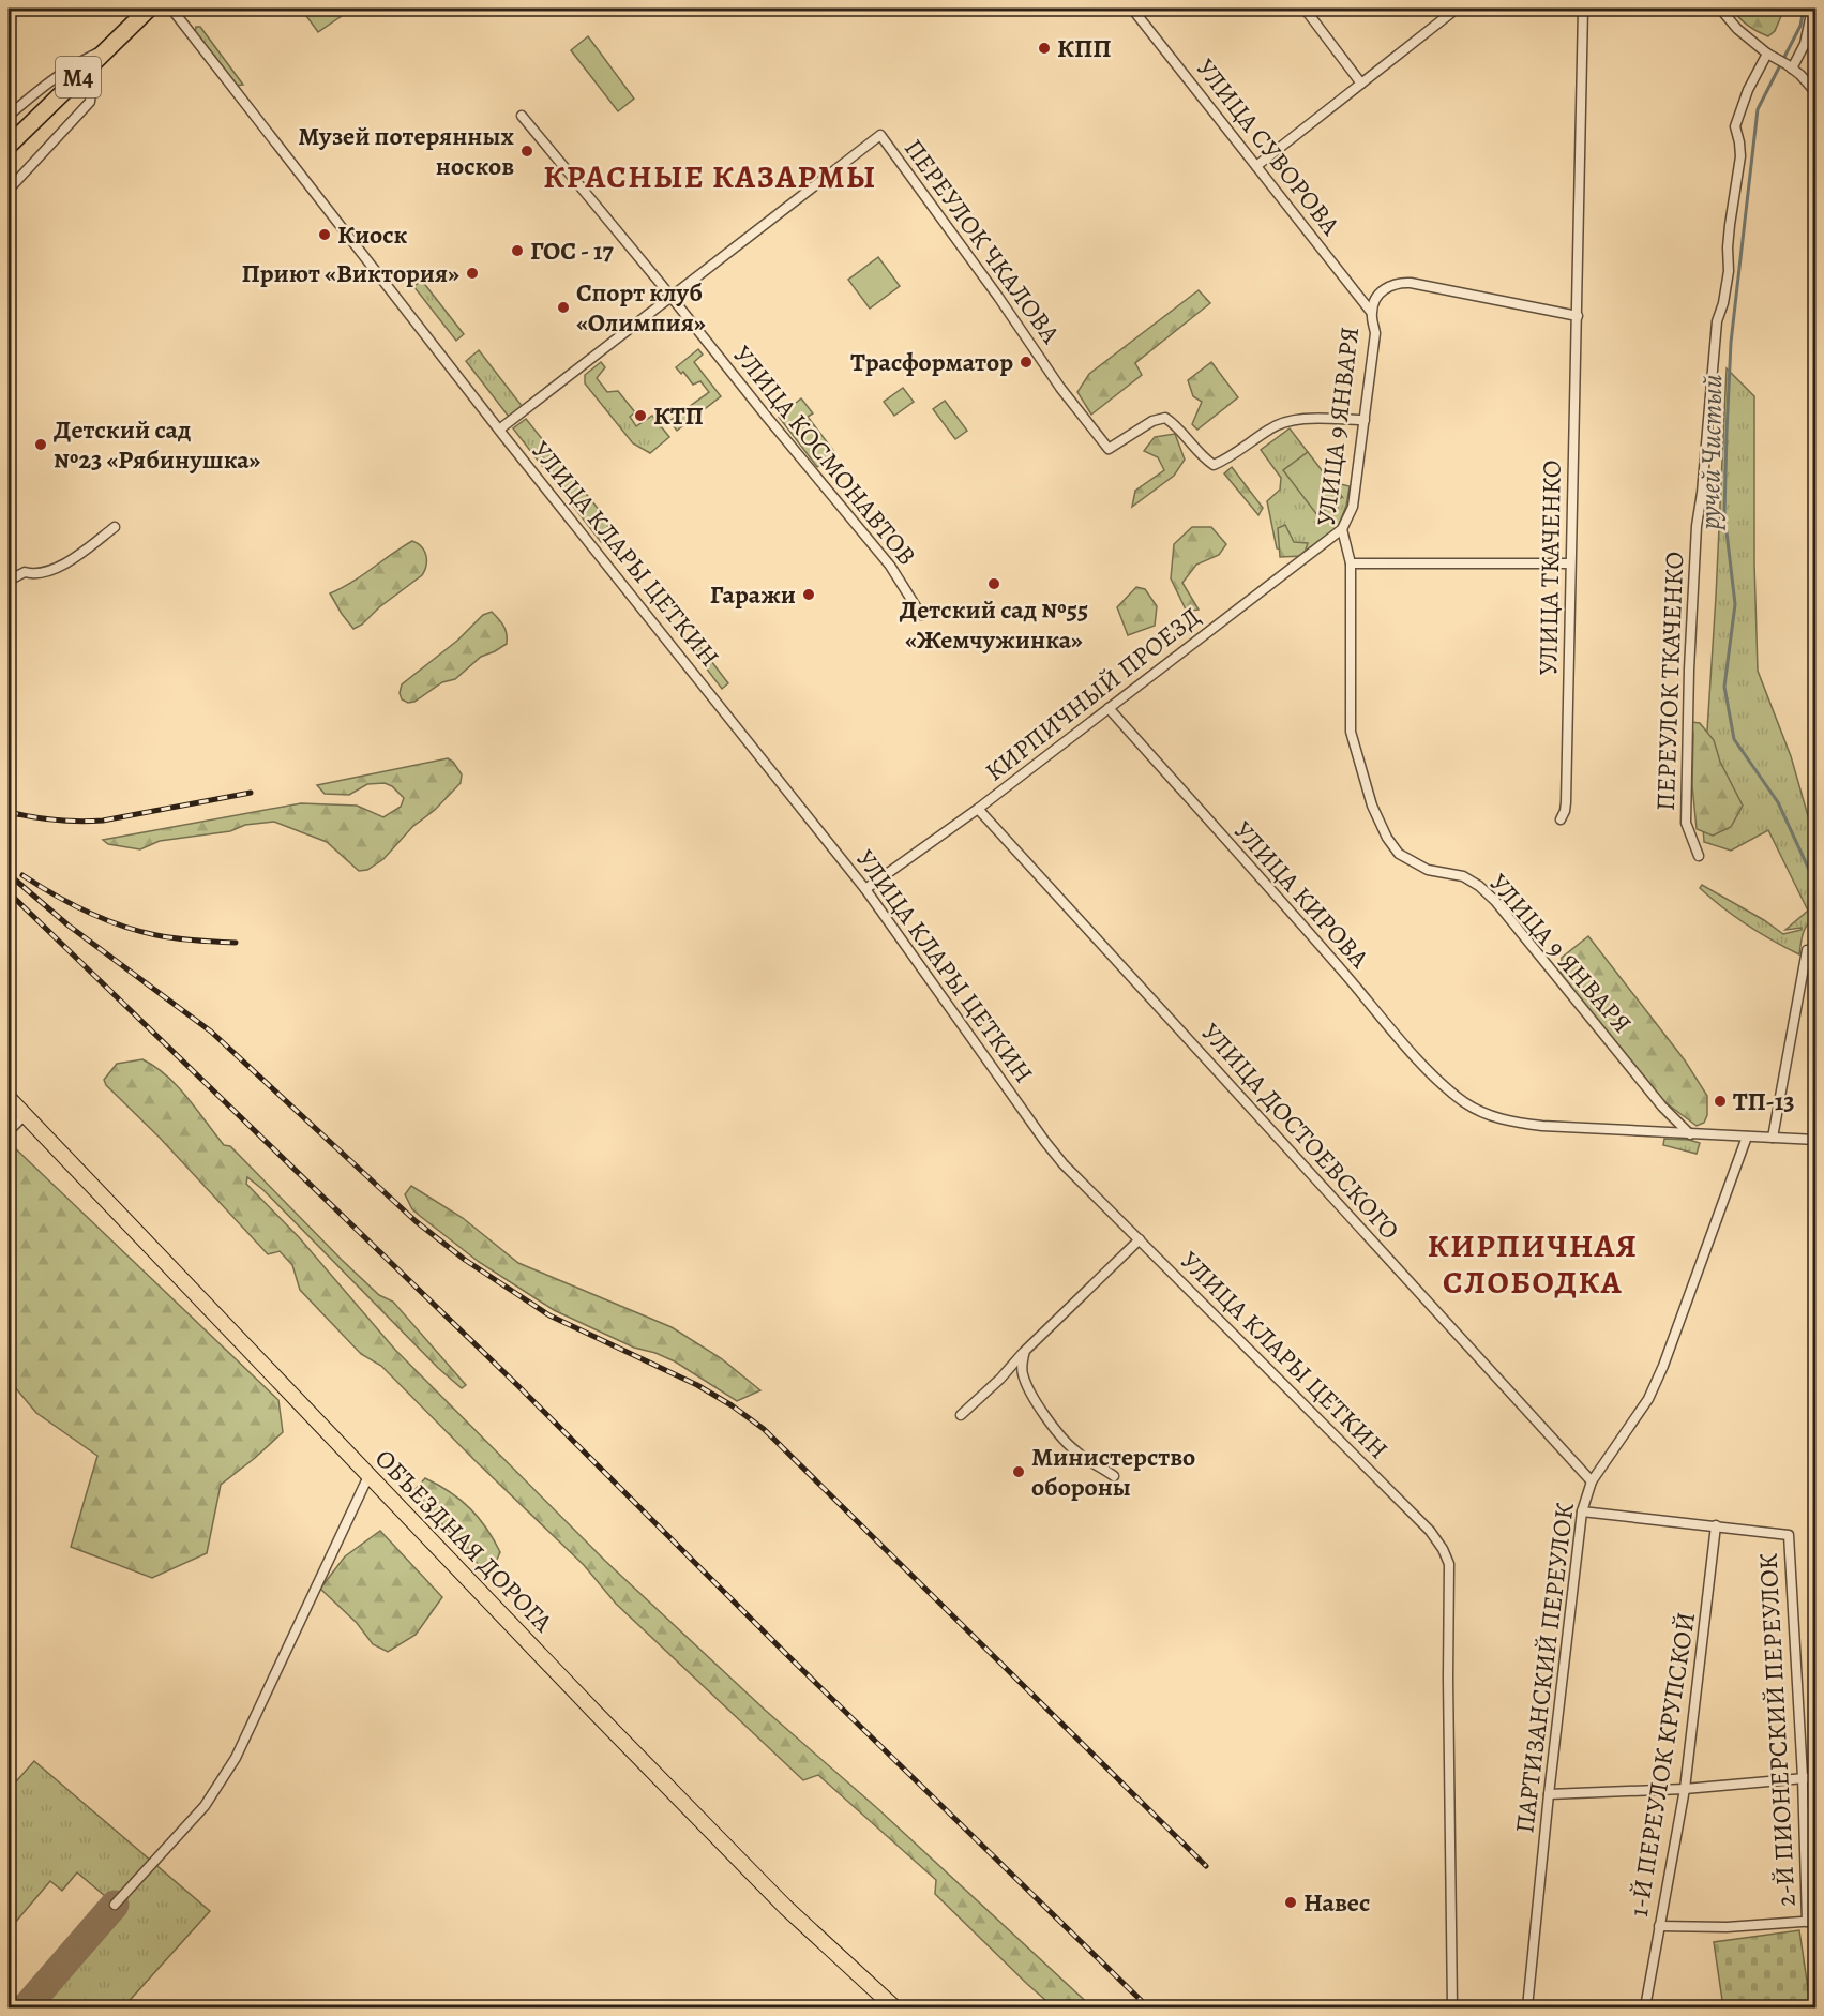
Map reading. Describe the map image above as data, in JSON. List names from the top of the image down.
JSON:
{
  "streets": {
    "highway": ["M4"],
    "main road": ["ОБЪЕЗДНАЯ ДОРОГА"],
    "street": [
      "УЛИЦА СУВОРОВА",
      "ПЕРЕУЛОК ЧКАЛОВА",
      "УЛИЦА 9 ЯНВАРЯ",
      "УЛИЦА КОСМОНАВТОВ",
      "УЛИЦА КЛАРЫ ЦЕТКИН",
      "УЛИЦА ТКАЧЕНКО",
      "ПЕРЕУЛОК ТКАЧЕНКО",
      "КИРПИЧНЫЙ ПРОЕЗД",
      "УЛИЦА КИРОВА",
      "УЛИЦА ДОСТОЕВСКОГО",
      "ПАРТИЗАНСКИЙ ПЕРЕУЛОК",
      "2-Й ПИОНЕРСКИЙ ПЕРЕУЛОК",
      "1-Й ПЕРЕУЛОК КРУПСКОЙ"
    ]
  },
  "crossings": [
    ["УЛИЦА СУВОРОВА", "УЛИЦА 9 ЯНВАРЯ"],
    ["ПЕРЕУЛОК ЧКАЛОВА", "УЛИЦА 9 ЯНВАРЯ"],
    ["ПЕРЕУЛОК ЧКАЛОВА", "УЛИЦА КОСМОНАВТОВ"],
    ["ПЕРЕУЛОК ЧКАЛОВА", "УЛИЦА КЛАРЫ ЦЕТКИН"],
    ["УЛИЦА 9 ЯНВАРЯ", "УЛИЦА ТКАЧЕНКО"],
    ["УЛИЦА 9 ЯНВАРЯ", "КИРПИЧНЫЙ ПРОЕЗД"],
    ["УЛИЦА 9 ЯНВАРЯ", "УЛИЦА КИРОВА"],
    ["УЛИЦА КЛАРЫ ЦЕТКИН", "КИРПИЧНЫЙ ПРОЕЗД"],
    ["КИРПИЧНЫЙ ПРОЕЗД", "УЛИЦА КИРОВА"],
    ["КИРПИЧНЫЙ ПРОЕЗД", "УЛИЦА ДОСТОЕВСКОГО"],
    ["УЛИЦА КИРОВА", "ПАРТИЗАНСКИЙ ПЕРЕУЛОК"],
    ["УЛИЦА ДОСТОЕВСКОГО", "ПАРТИЗАНСКИЙ ПЕРЕУЛОК"],
    ["2-Й ПИОНЕРСКИЙ ПЕРЕУЛОК", "1-Й ПЕРЕУЛОК КРУПСКОЙ"]
  ],
  "districts": ["КРАСНЫЕ КАЗАРМЫ", "КИРПИЧНАЯ СЛОБОДКА"],
  "water": ["ручей Чистый"],
  "places": [
    "КПП",
    "Музей потерянных носков",
    "Киоск",
    "ГОС - 17",
    "Приют «Виктория»",
    "Спорт клуб «Олимпия»",
    "Трасформатор",
    "КТП",
    "Детский сад №23 «Рябинушка»",
    "Детский сад №55 «Жемчужинка»",
    "Гаражи",
    "ТП-13",
    "Министерство обороны",
    "Навес"
  ]
}
